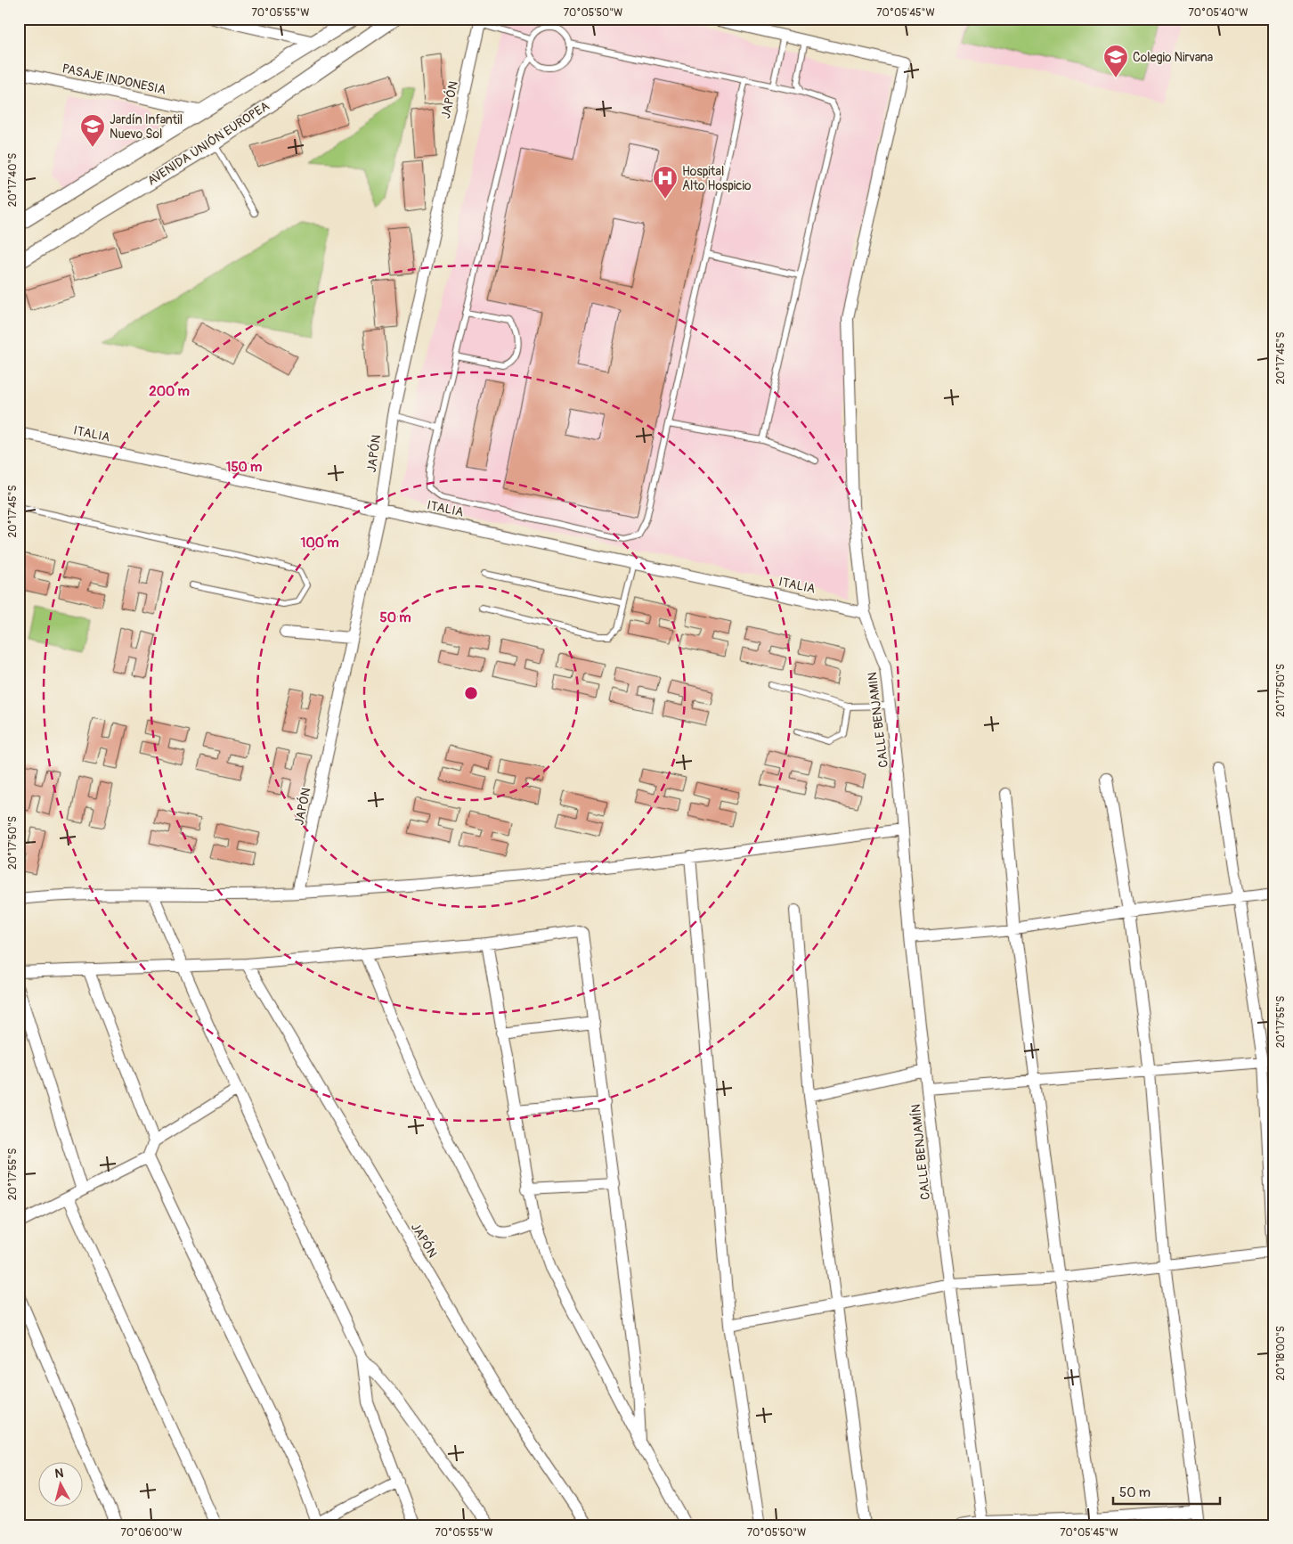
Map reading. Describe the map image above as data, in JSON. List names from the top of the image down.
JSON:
{
  "streets": {
    "street": [
      "PASAJE INDONESIA",
      "JAPÓN",
      "AVENIDA UNIÓN EUROPEA",
      "ITALIA",
      "CALLE BENJAMIN",
      "CALLE BENJAMÍN"
    ]
  },
  "crossings": [
    ["JAPÓN", "ITALIA"],
    ["ITALIA", "CALLE BENJAMIN"],
    ["CALLE BENJAMIN", "CALLE BENJAMÍN"]
  ],
  "places": {
    "school or university": ["Colegio Nirvana", "Jardín Infantil Nuevo Sol"],
    "hospital": ["Hospital Alto Hospicio"]
  },
  "scale_bar": "50 m",
  "north": "top",
  "coordinates": [
    "70°05'55\"W",
    "70°05'50\"W",
    "70°05'45\"W",
    "70°05'40\"W",
    "20°17'40\"S",
    "20°17'45\"S",
    "20°17'50\"S",
    "20°17'55\"S",
    "20°18'00\"S",
    "70°06'00\"W"
  ],
  "rings": [
    "200 m",
    "150 m",
    "100 m",
    "50 m"
  ]
}
